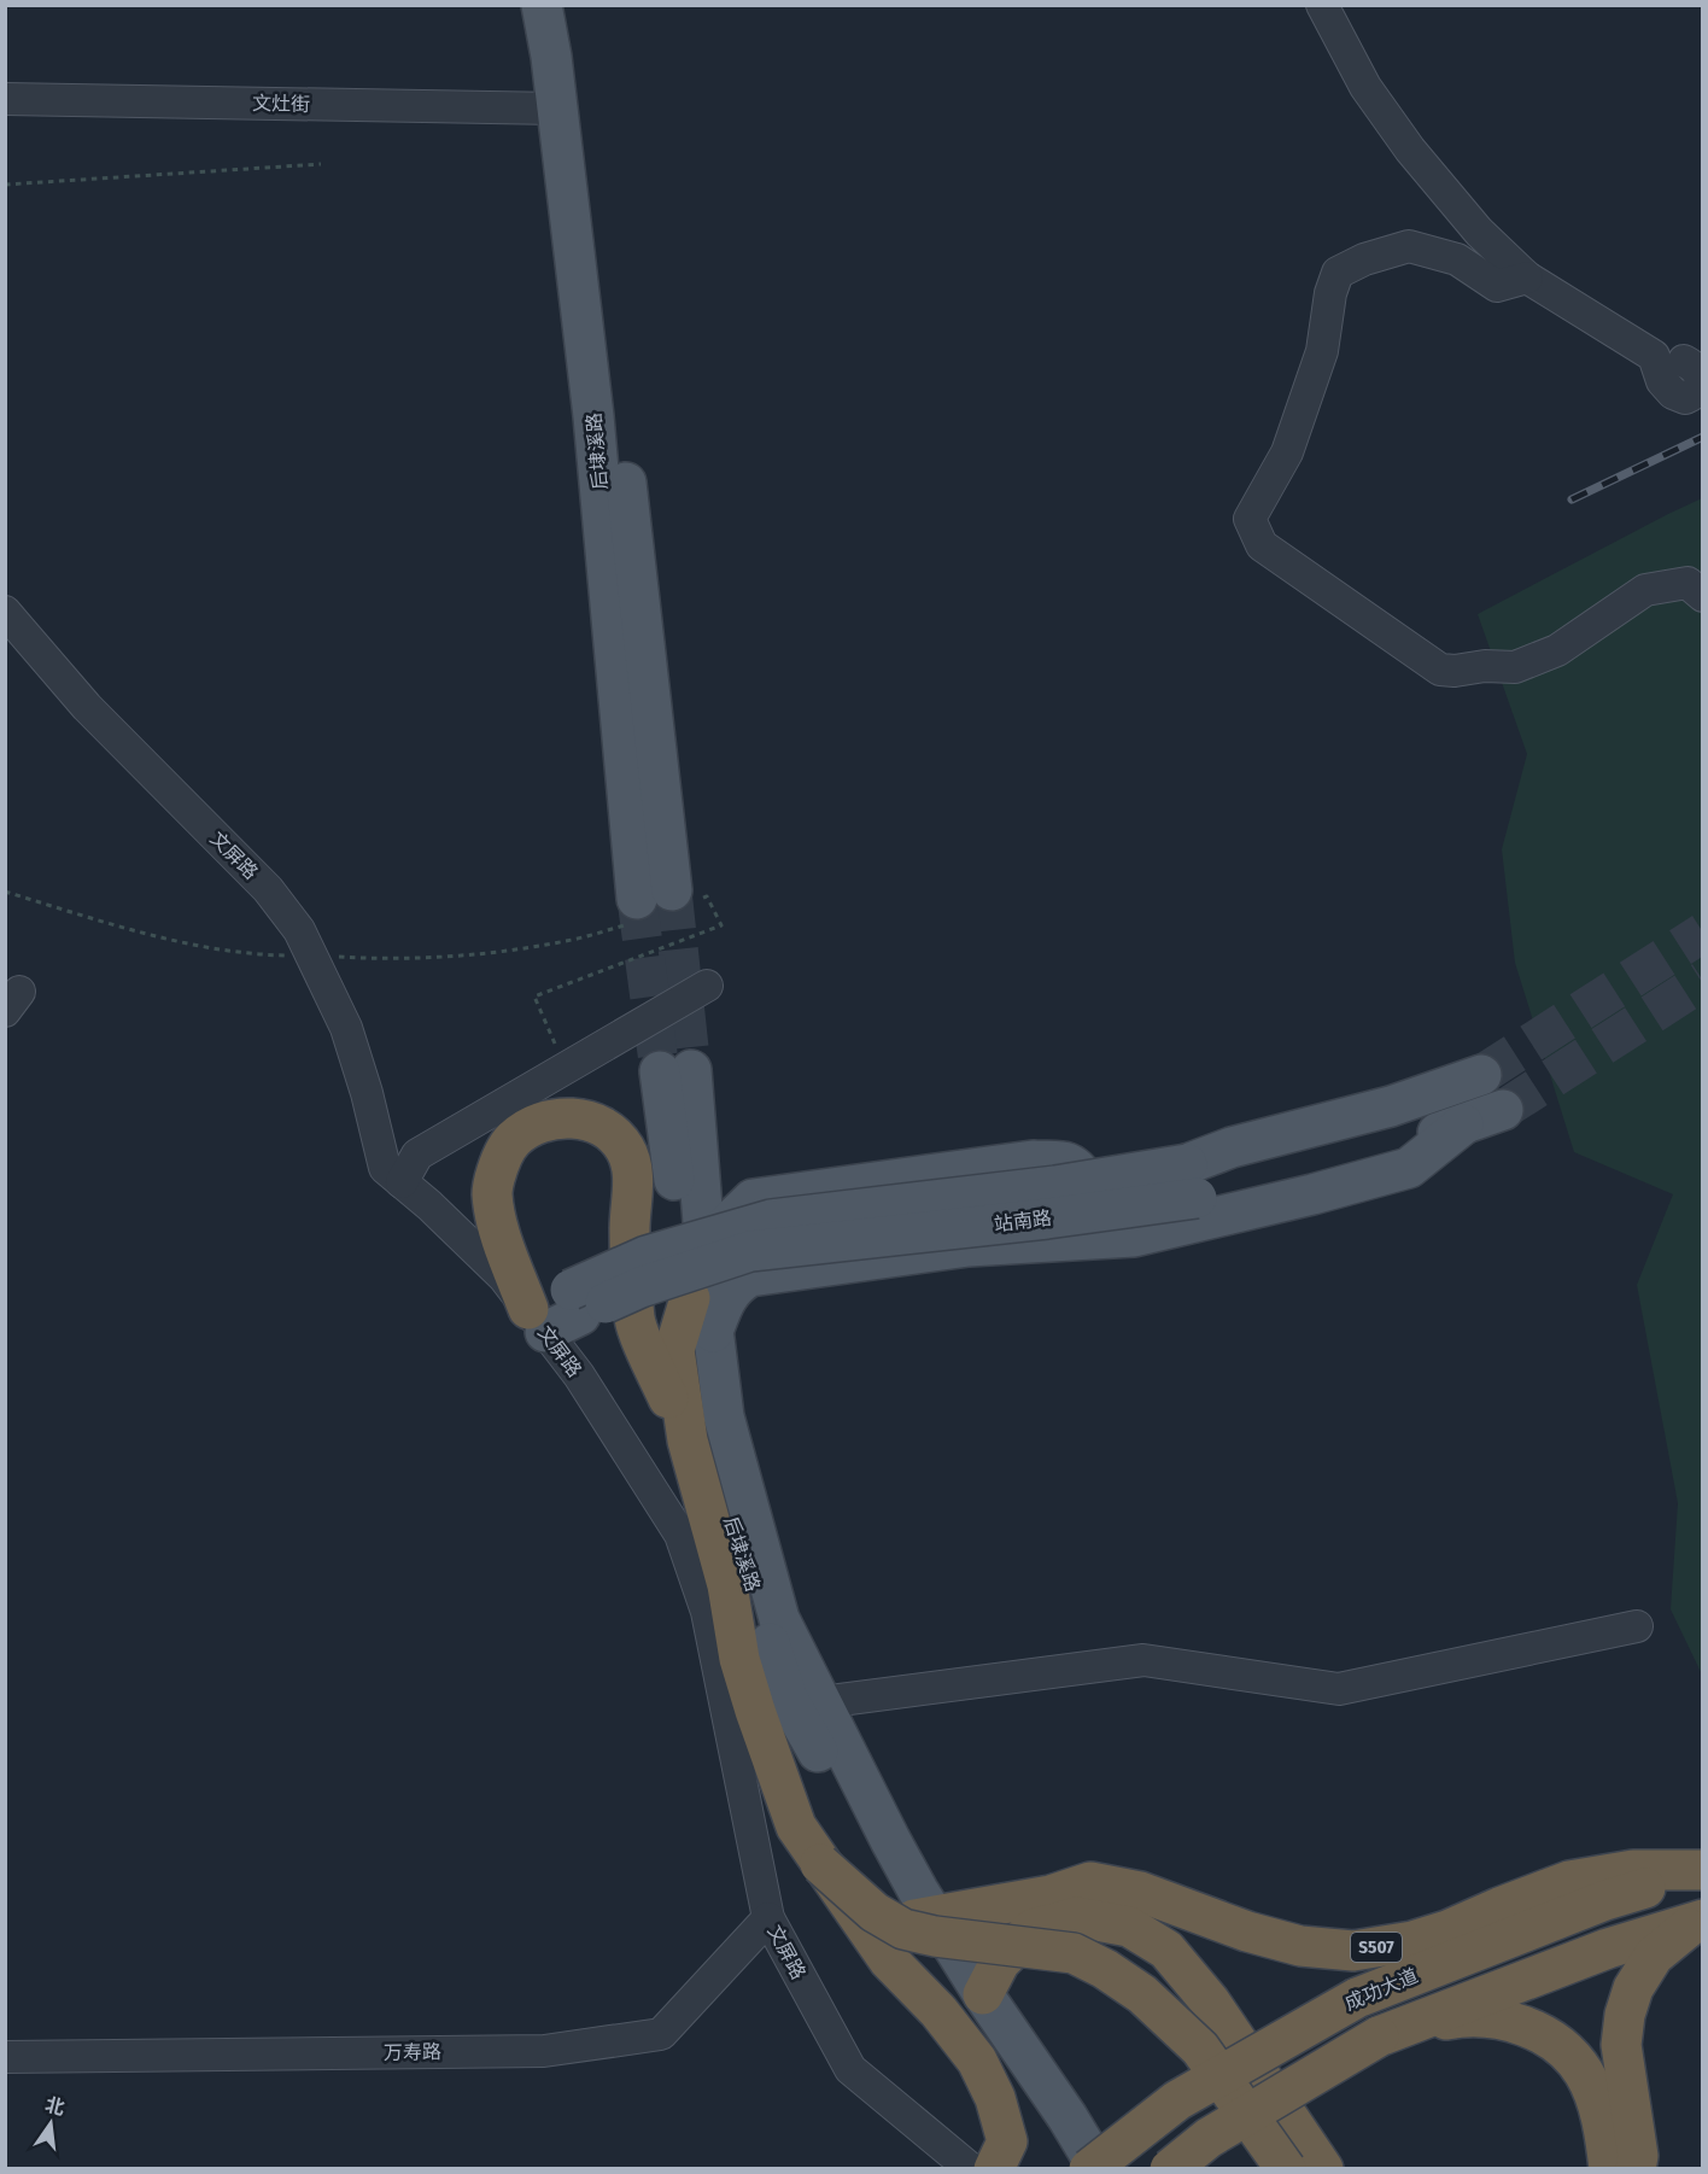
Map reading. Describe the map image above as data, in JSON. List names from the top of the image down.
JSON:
{
  "streets": {
    "highway": ["S507", "成功大道"],
    "main road": ["后埭溪路", "站南路"],
    "street": ["文灶街", "文屏路", "万寿路"]
  },
  "crossings": [
    ["文灶街", "后埭溪路"],
    ["文屏路", "站南路"],
    ["文屏路", "万寿路"],
    ["S507", "成功大道"]
  ],
  "north": "top"
}
